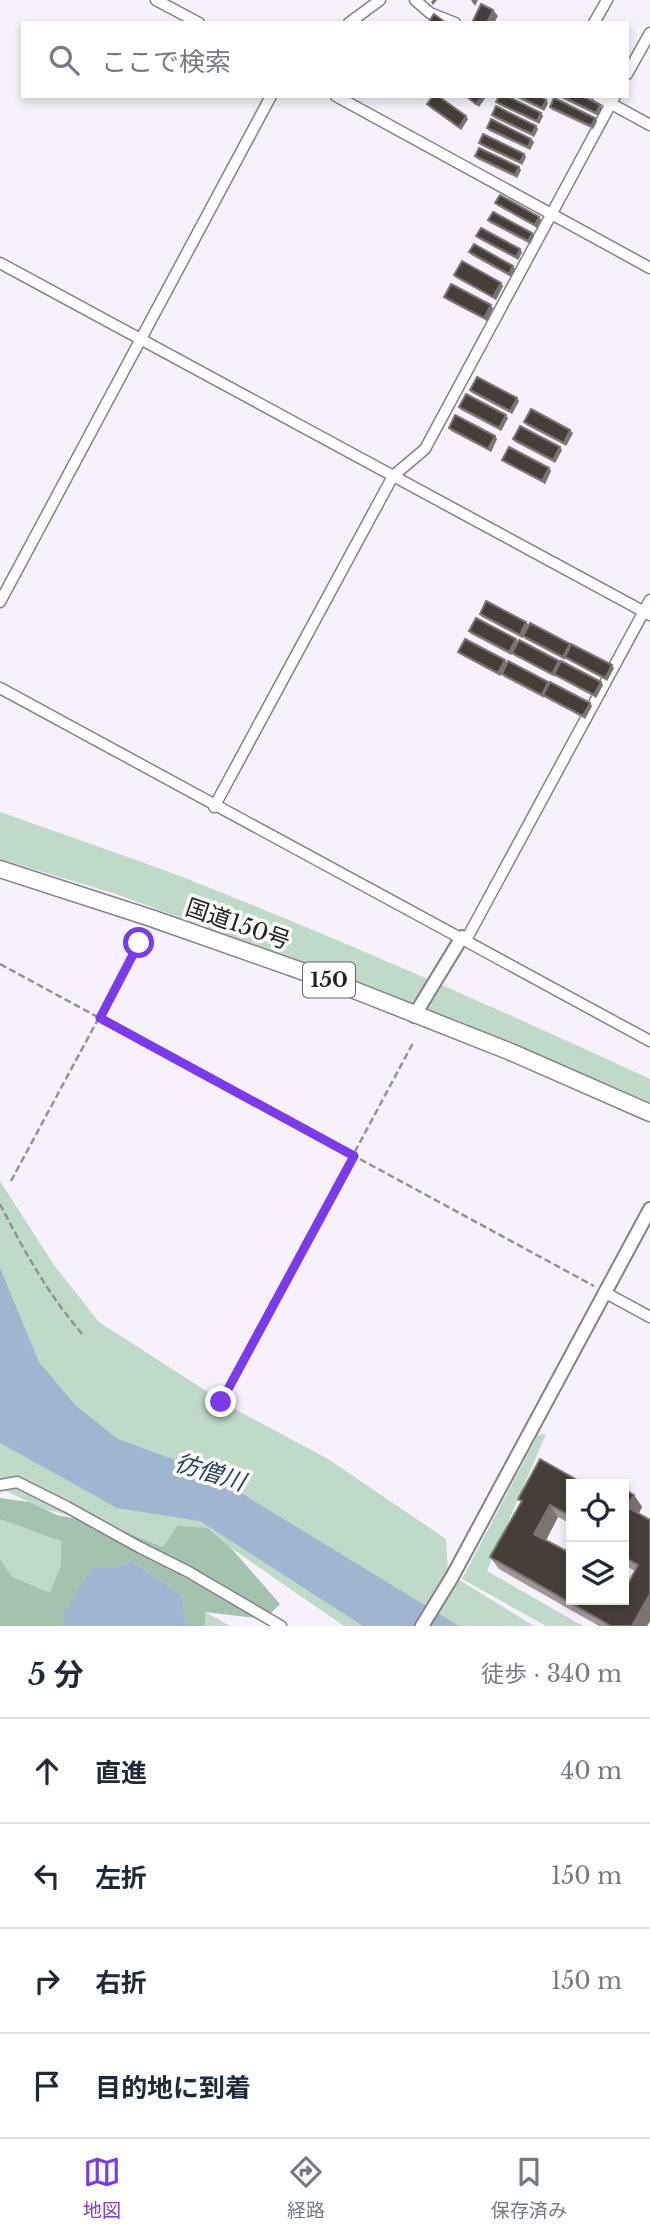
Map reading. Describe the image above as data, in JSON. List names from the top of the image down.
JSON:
{
  "streets": {
    "highway": ["国道150号", "150"]
  },
  "water": ["彷僧川"],
  "page": {
    "search": "ここで検索",
    "heading": ["5 分", "徒歩 · 340 m"],
    "list": [
      ["直進", "40 m"],
      ["左折", "150 m"],
      ["右折", "150 m"],
      "目的地に到着"
    ],
    "nav": ["地図", "経路", "保存済み"]
  }
}
